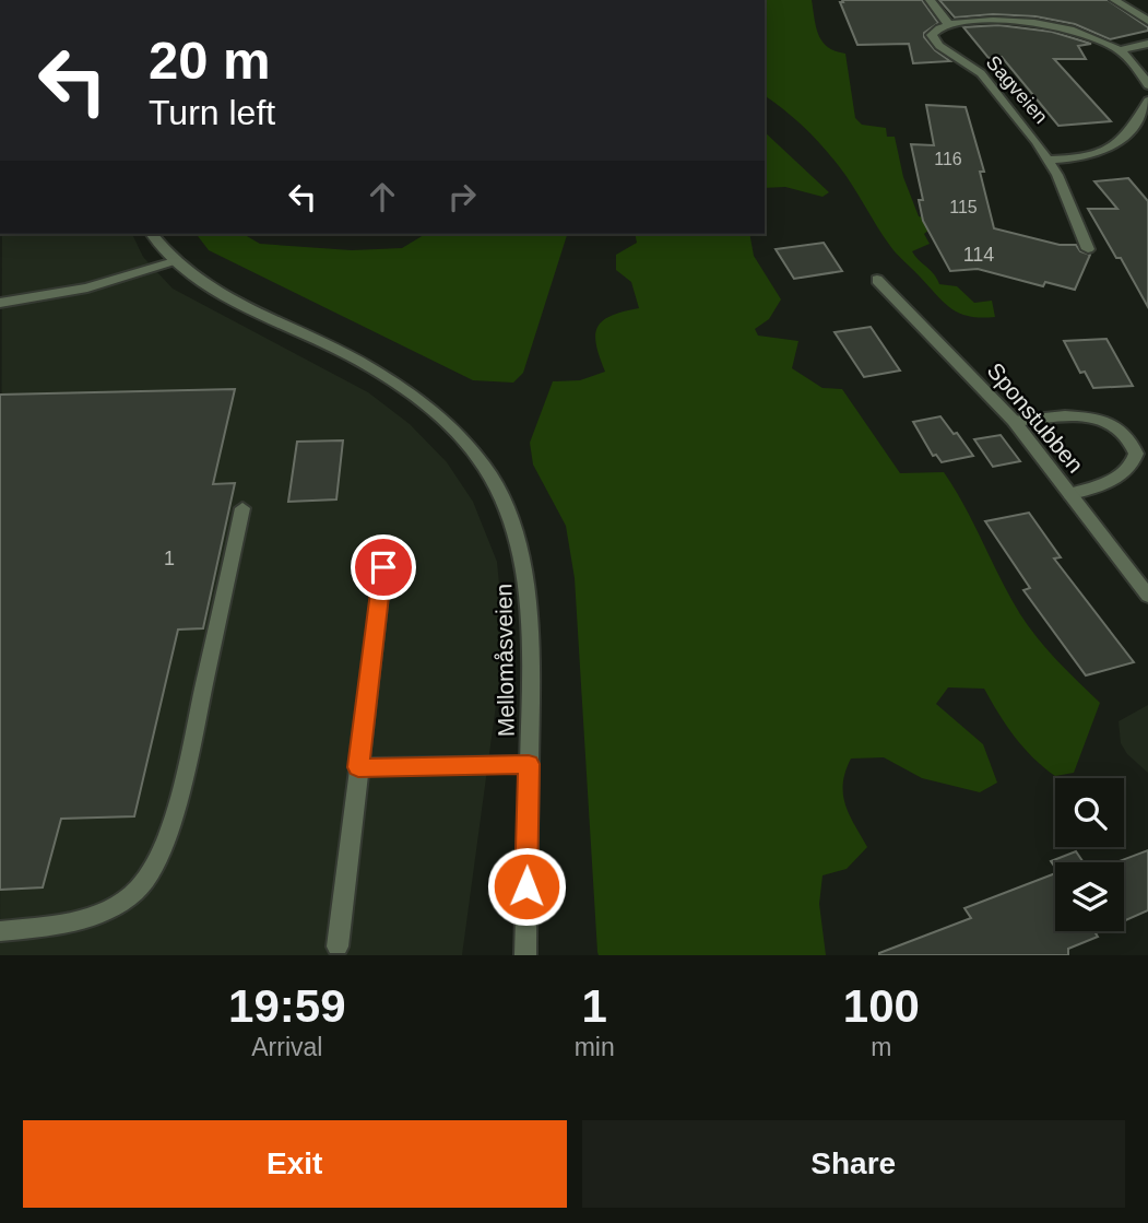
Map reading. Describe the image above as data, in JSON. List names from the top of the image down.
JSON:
{
  "streets": {
    "street": ["Sagveien", "Sponstubben", "Mellomåsveien"]
  },
  "house_numbers": [
    "116",
    "115",
    "114",
    "1"
  ],
  "page": {
    "turn": ["20 m", "Turn left"],
    "eta": [
      "19:59",
      "Arrival",
      "1",
      "min",
      "100",
      "m"
    ],
    "buttons": ["Exit", "Share"]
  }
}
